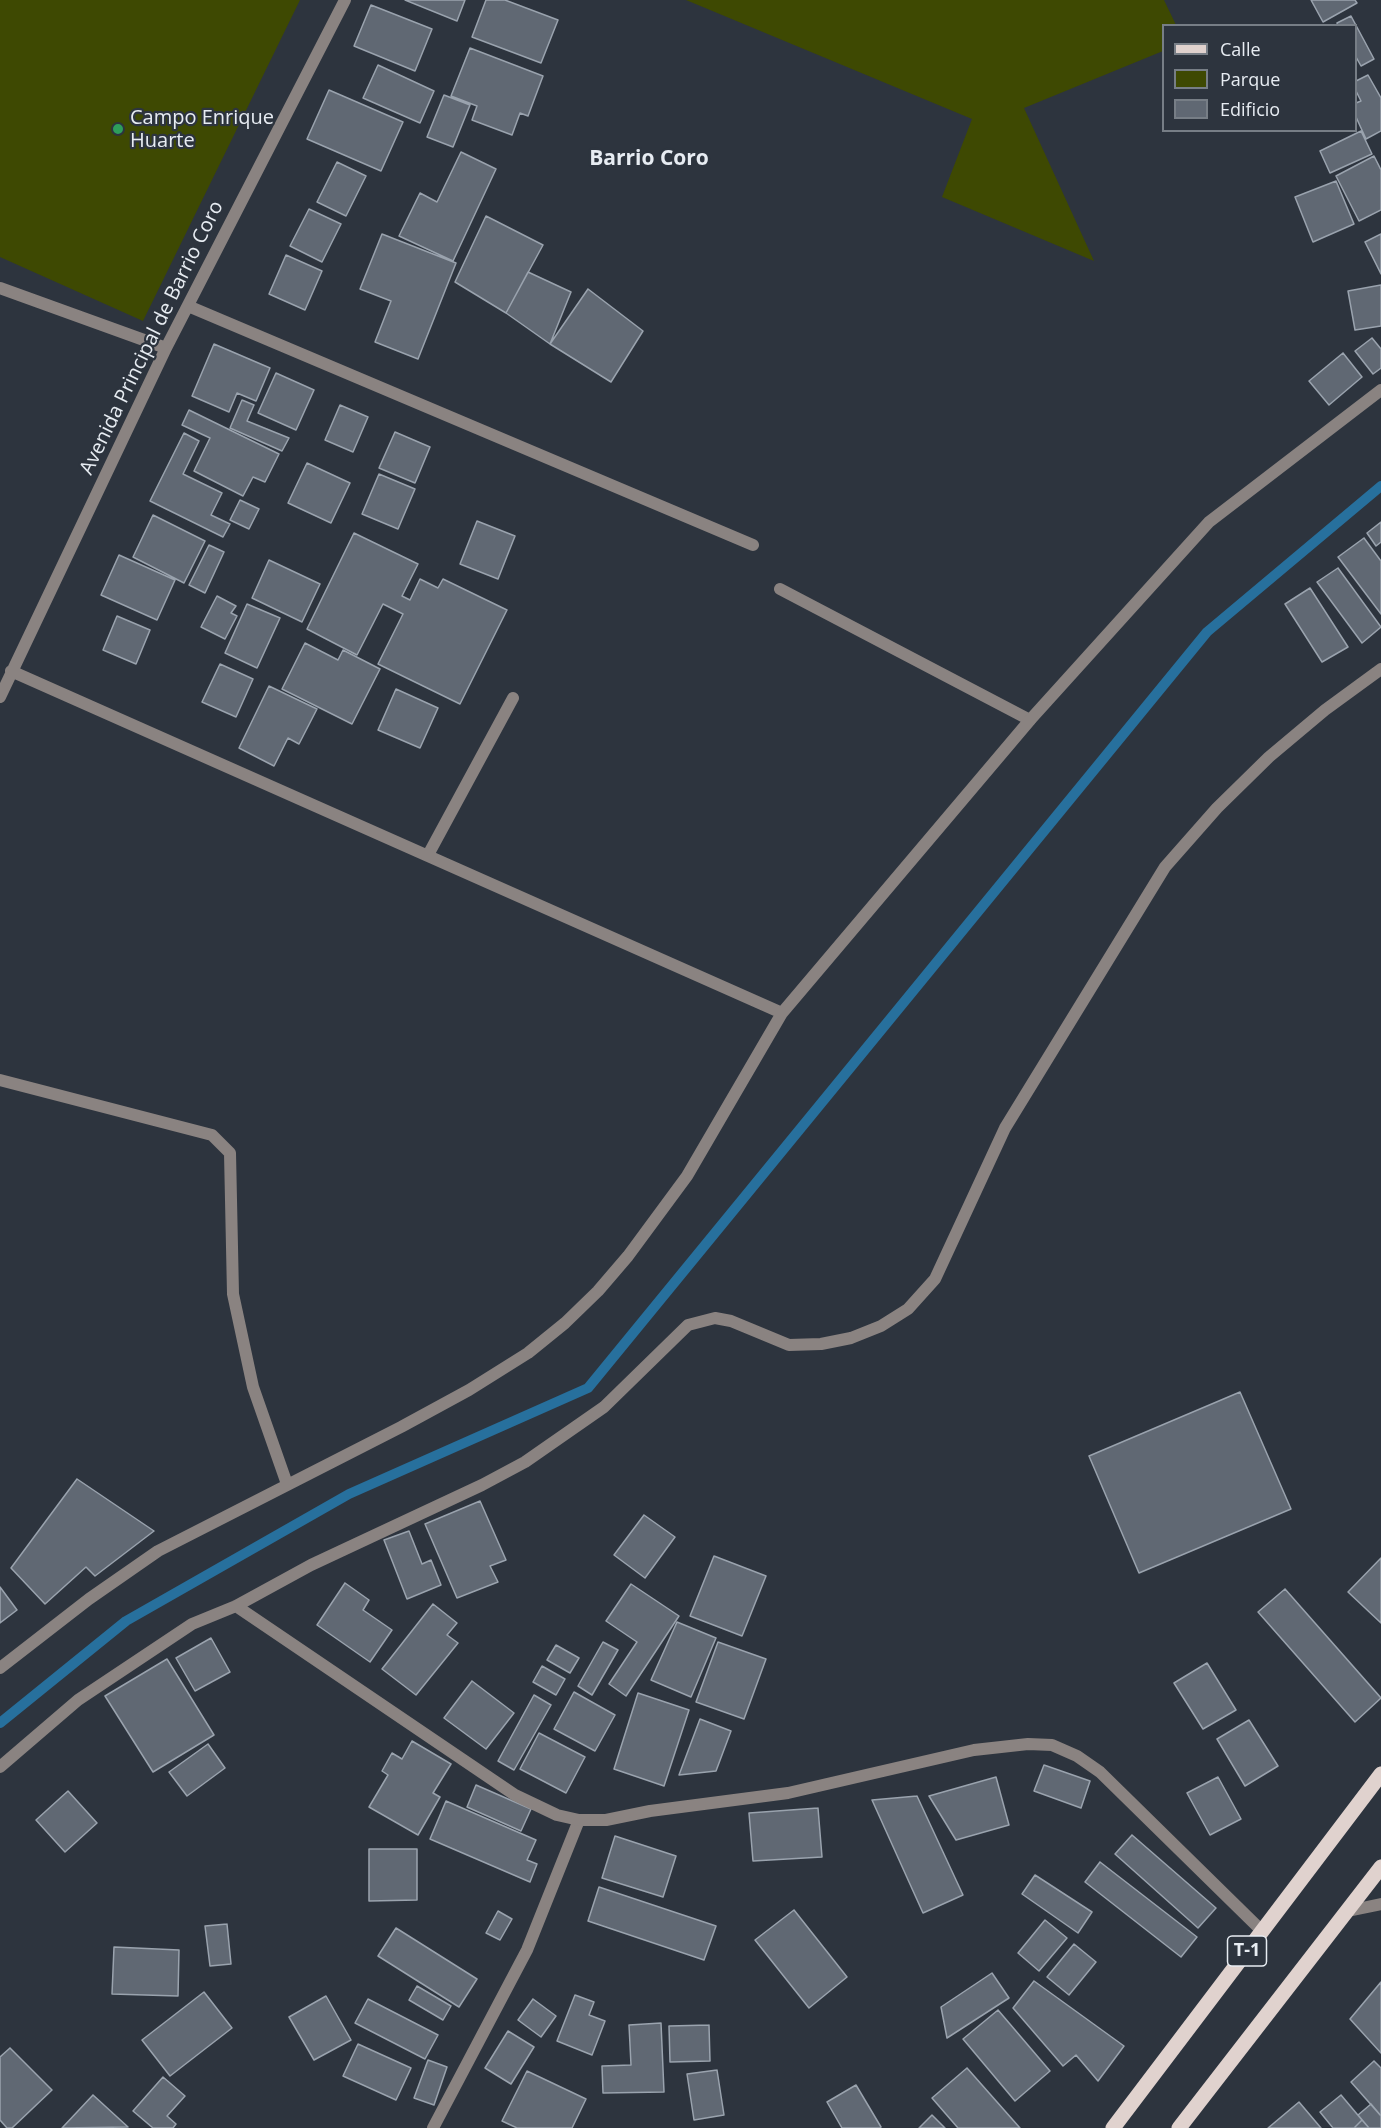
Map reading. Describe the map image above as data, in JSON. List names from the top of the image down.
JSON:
{
  "streets": {
    "main road": ["T-1"],
    "street": ["Avenida Principal de Barrio Coro"]
  },
  "districts": ["Barrio Coro"],
  "places": ["Campo Enrique Huarte"],
  "legend": ["Calle", "Parque", "Edificio"]
}
